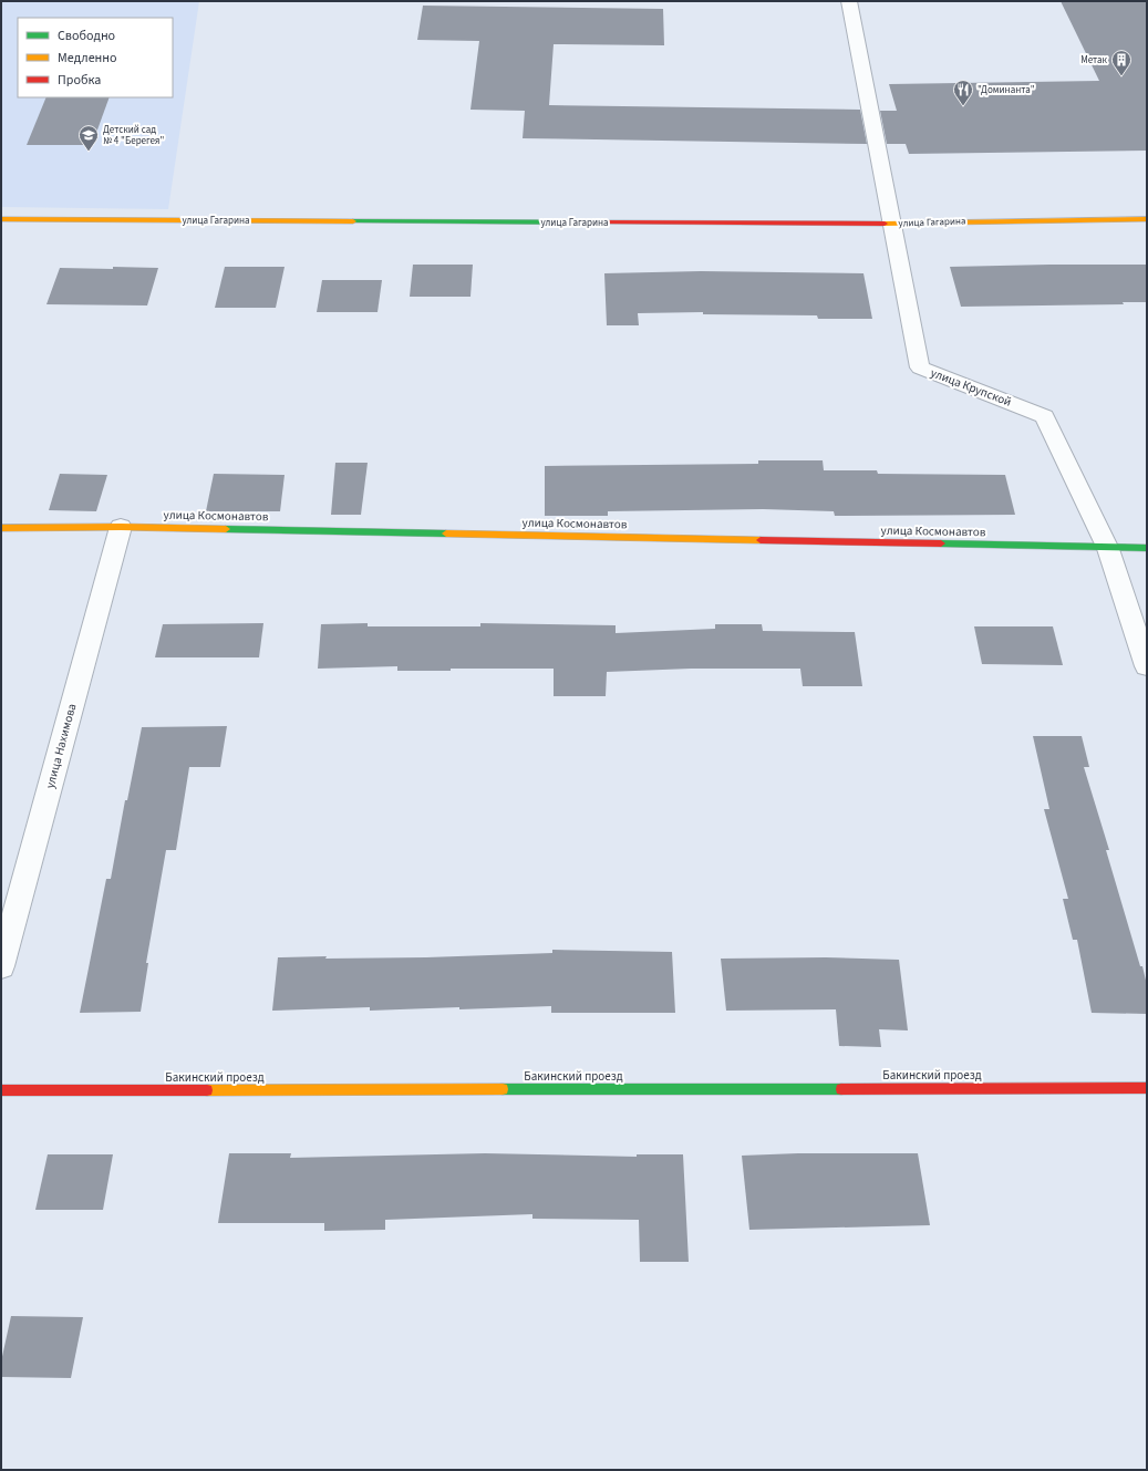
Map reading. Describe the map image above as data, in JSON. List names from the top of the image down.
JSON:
{
  "streets": {
    "street": [
      "улица Гагарина",
      "улица Крупской",
      "улица Космонавтов",
      "улица Нахимова",
      "Бакинский проезд"
    ]
  },
  "crossings": [
    ["улица Гагарина", "улица Крупской"],
    ["улица Крупской", "улица Космонавтов"],
    ["улица Космонавтов", "улица Нахимова"]
  ],
  "places": {
    "building": ["Метак"],
    "restaurant": ["\"Доминанта\""],
    "school or university": ["Детский сад № 4 \"Берегея\""]
  },
  "legend": ["Свободно", "Медленно", "Пробка"]
}
